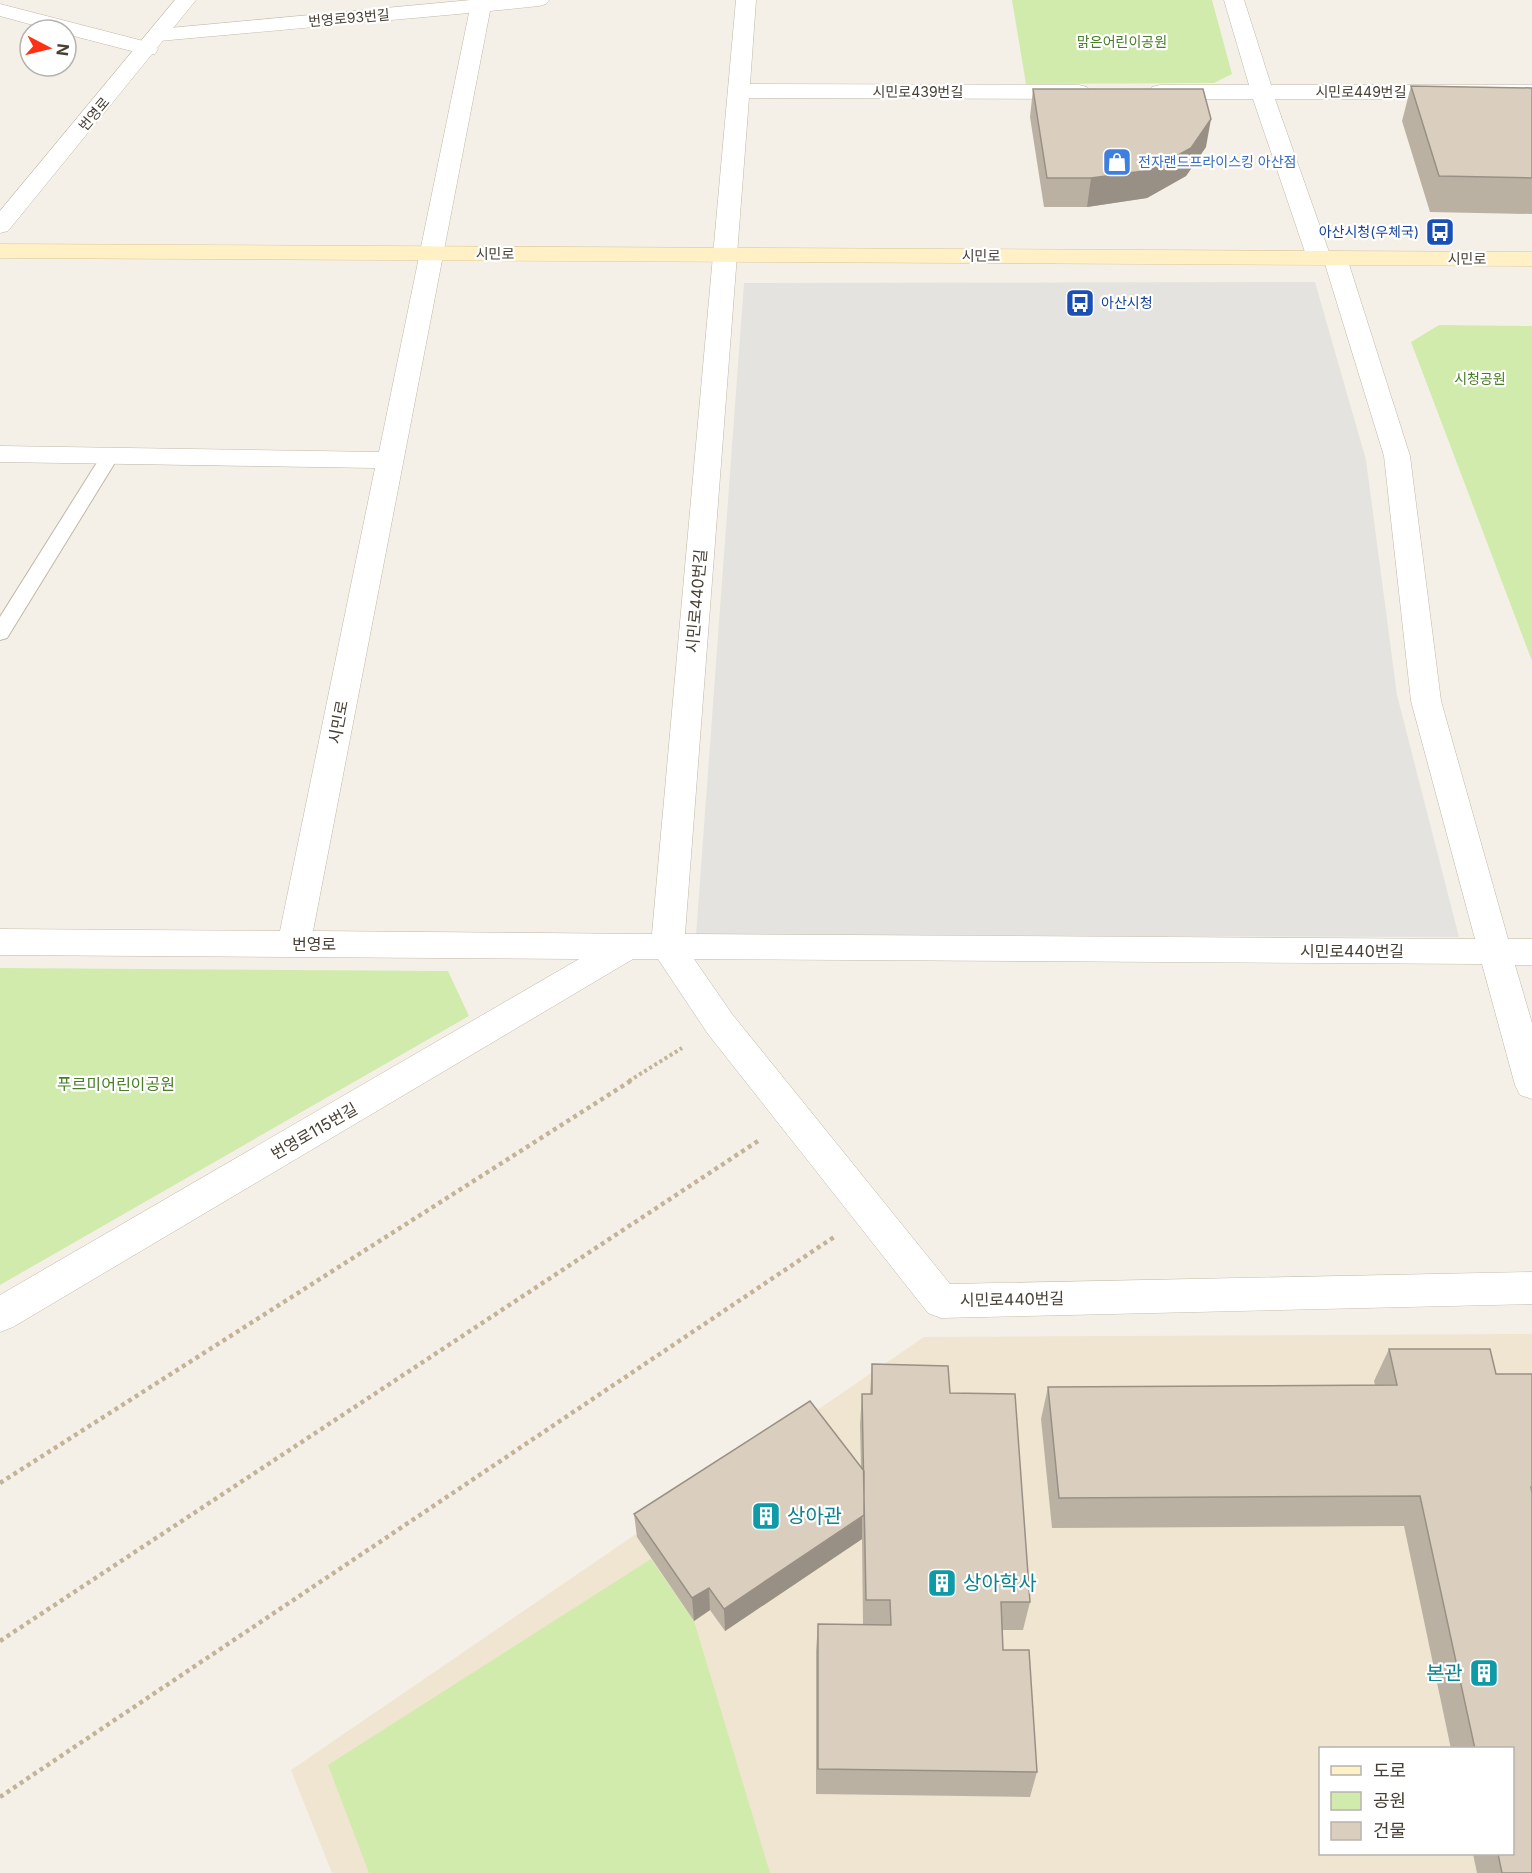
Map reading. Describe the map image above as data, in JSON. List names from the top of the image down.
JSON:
{
  "streets": {
    "main road": ["시민로"],
    "street": [
      "번영로93번길",
      "시민로439번길",
      "시민로449번길",
      "번영로",
      "시민로440번길",
      "번영로115번길"
    ]
  },
  "crossings": [
    ["번영로93번길", "번영로"],
    ["번영로", "시민로"],
    ["번영로", "시민로440번길"],
    ["번영로", "번영로115번길"],
    ["시민로", "시민로440번길"],
    ["시민로440번길", "번영로115번길"]
  ],
  "parks": ["맑은어린이공원", "시청공원", "푸르미어린이공원"],
  "places": {
    "shop": ["전자랜드프라이스킹 아산점"],
    "bus stop": ["아산시청(우체국)", "아산시청"],
    "building": ["상아관", "상아학사", "본관"]
  },
  "legend": ["도로", "공원", "건물"],
  "north": "right"
}
